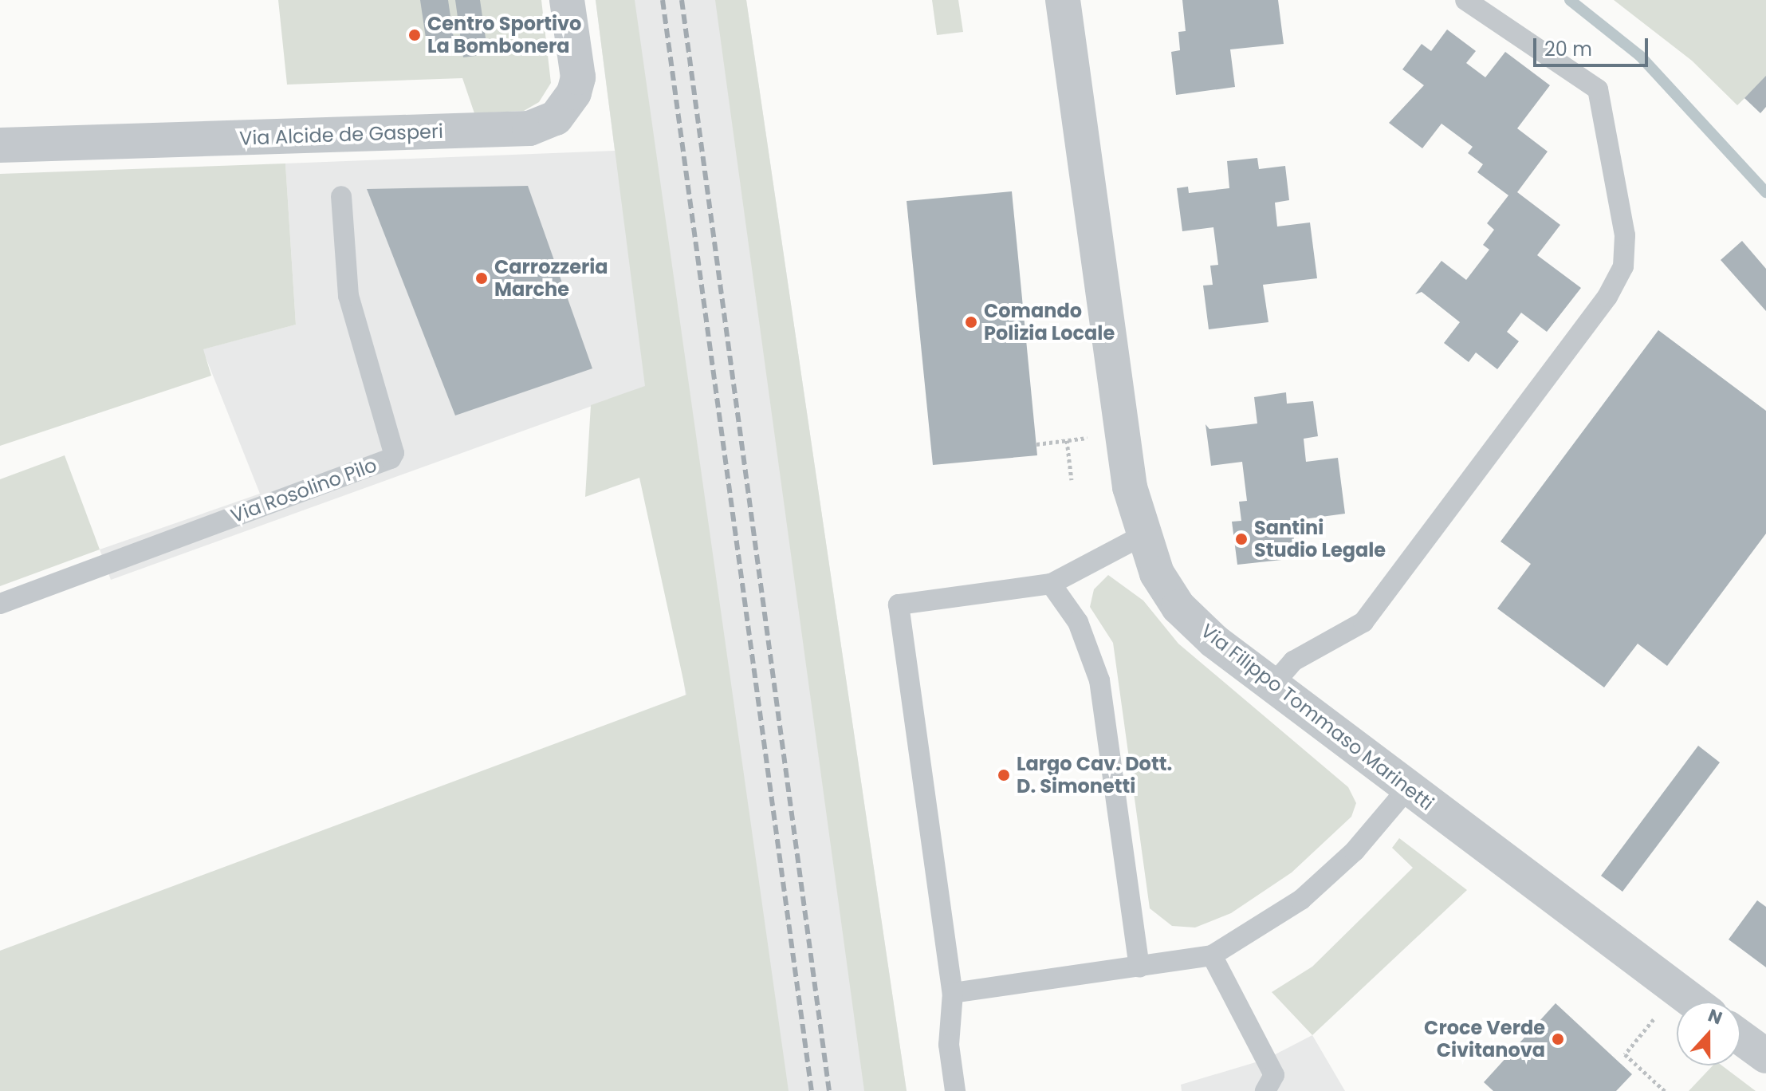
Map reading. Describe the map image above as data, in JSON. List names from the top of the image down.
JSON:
{
  "streets": {
    "street": ["Via Alcide de Gasperi", "Via Filippo Tommaso Marinetti"],
    "lane": ["Via Rosolino Pilo"]
  },
  "places": [
    "Centro Sportivo La Bombonera",
    "Carrozzeria Marche",
    "Comando Polizia Locale",
    "Santini Studio Legale",
    "Largo Cav. Dott. D. Simonetti",
    "Croce Verde Civitanova"
  ],
  "scale_bar": "20 m",
  "north": "top"
}
